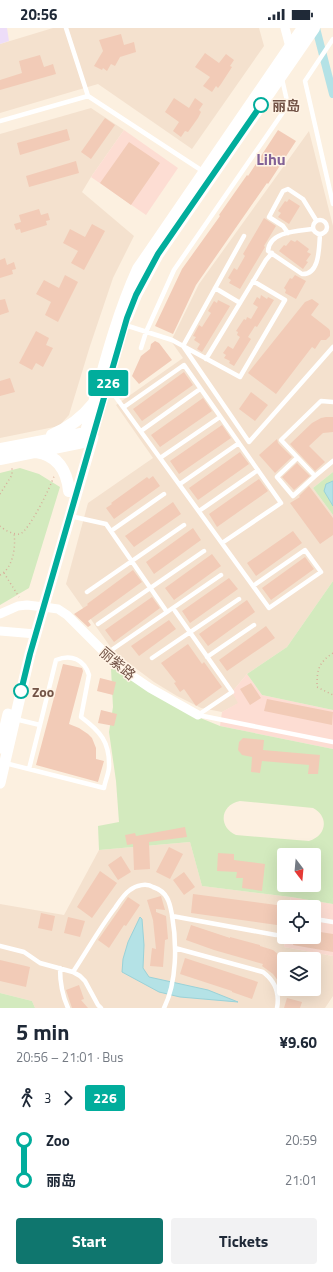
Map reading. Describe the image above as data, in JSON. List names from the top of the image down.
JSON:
{
  "streets": {
    "street": ["丽紫路"]
  },
  "districts": ["Lihu"],
  "places": ["丽岛", "Zoo"],
  "lines": ["bus line 226"],
  "north": "bottom",
  "page": {
    "status": "20:56",
    "on_map": "226",
    "heading": ["5 min", "20:56 – 21:01 · Bus", "¥9.60"],
    "legs": ["3", "226"],
    "list": [
      {
        "name": "Zoo",
        "value": "20:59"
      },
      {
        "name": "丽岛",
        "value": "21:01"
      }
    ],
    "buttons": ["Start", "Tickets"]
  }
}
